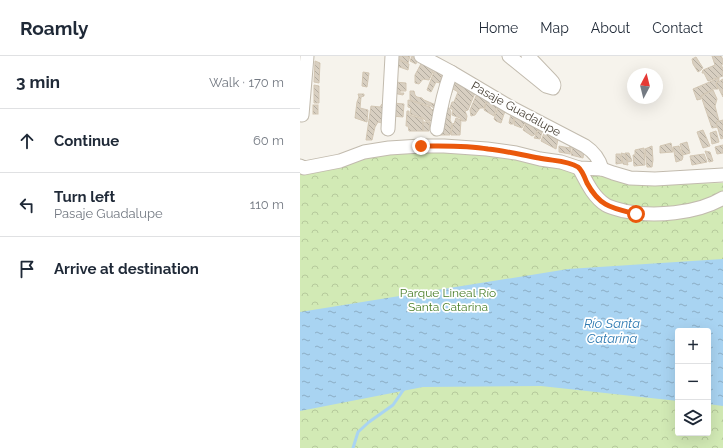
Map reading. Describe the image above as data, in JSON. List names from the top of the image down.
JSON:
{
  "streets": {
    "street": ["Pasaje Guadalupe"]
  },
  "water": ["Río Santa Catarina"],
  "parks": ["Parque Lineal Río Santa Catarina"],
  "north": "top",
  "page": {
    "header": "Roamly",
    "nav": [
      "Home",
      "Map",
      "About",
      "Contact"
    ],
    "heading": ["3 min", "Walk · 170 m"],
    "list": [
      ["Continue", "60 m"],
      ["Turn left", "Pasaje Guadalupe", "110 m"],
      "Arrive at destination"
    ],
    "map_buttons": ["+", "−"]
  }
}
